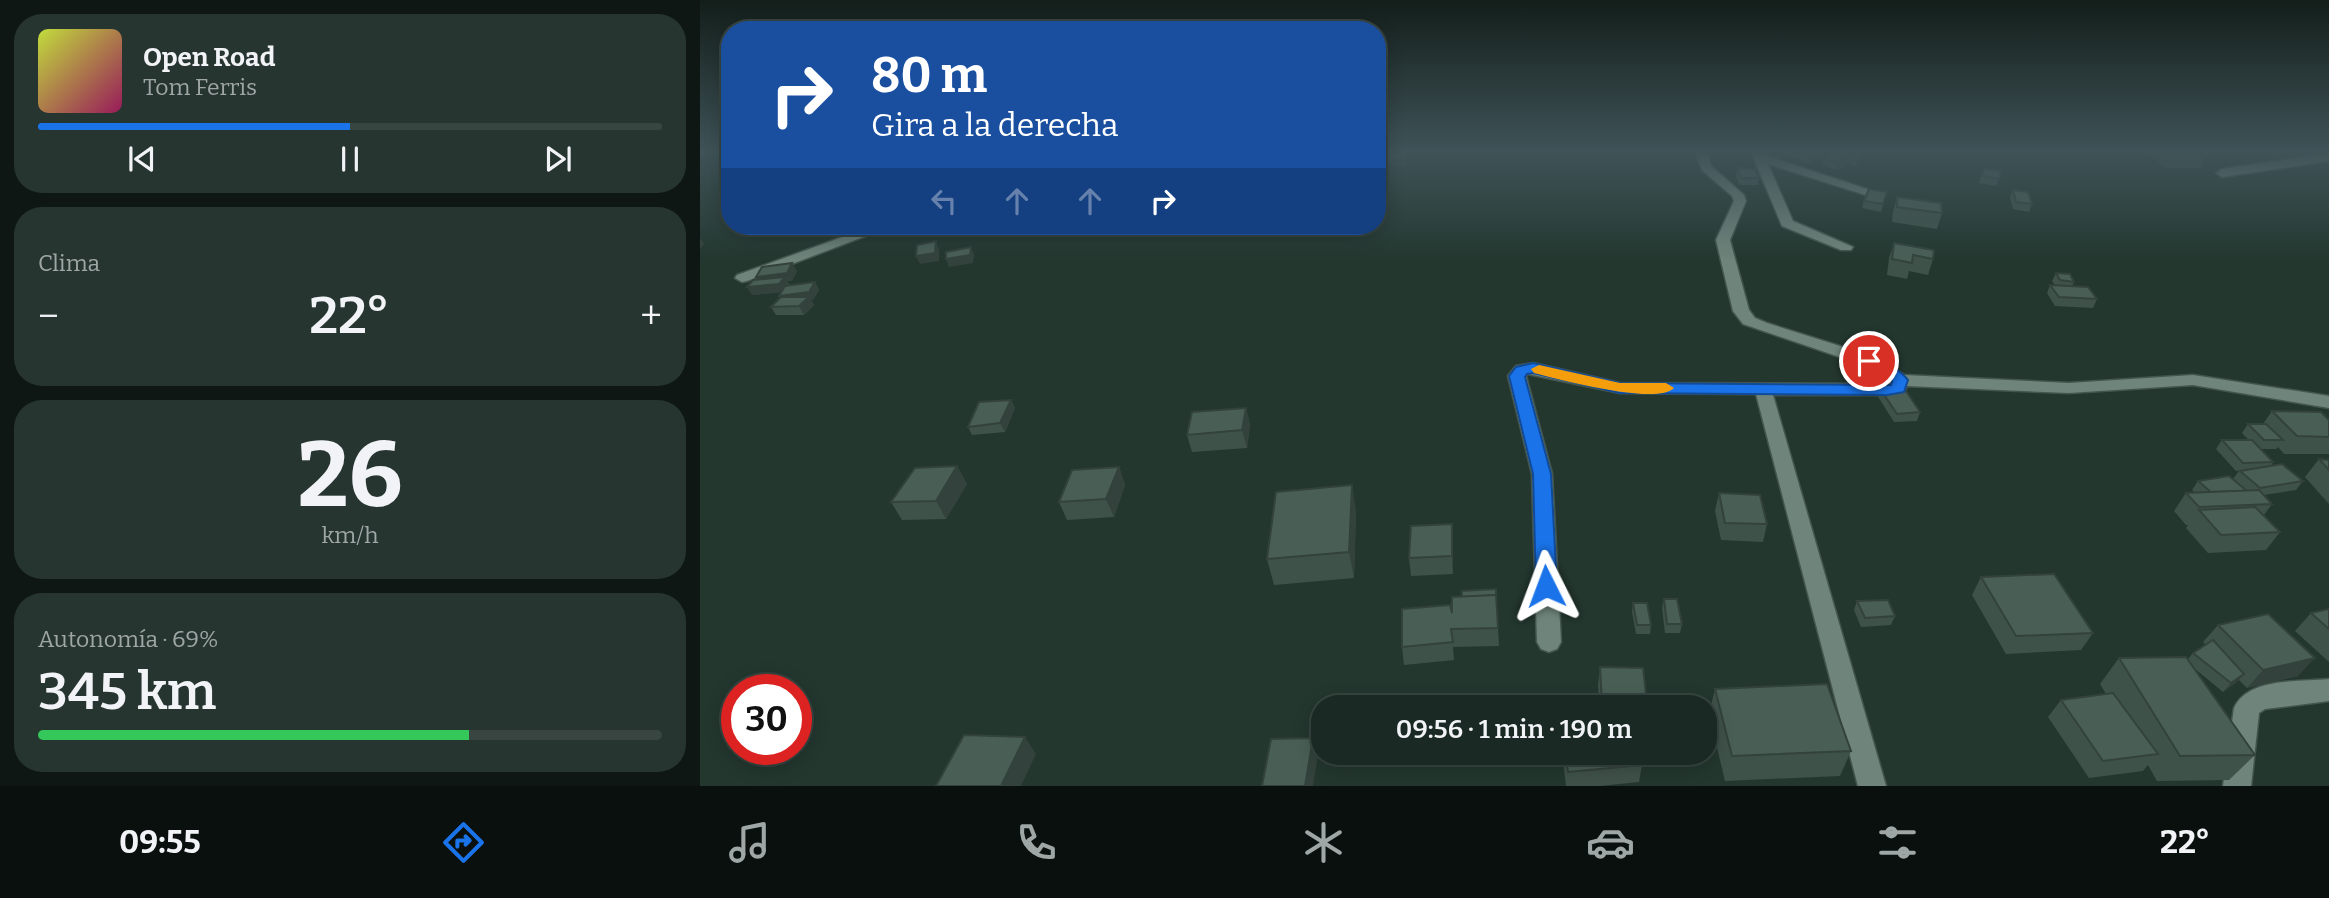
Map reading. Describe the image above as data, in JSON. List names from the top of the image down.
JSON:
{
  "page": {
    "turn": ["80 m", "Gira a la derecha"],
    "song": ["Open Road", "Tom Ferris"],
    "tile": [
      "Clima",
      ["26", "km/h"],
      ["Autonomía · 69%", "345 km"]
    ],
    "heat": ["−", "22°", "+"],
    "limit": "30",
    "trip": "09:56 · 1 min · 190 m",
    "tabs": ["09:55", "22°"]
  }
}
